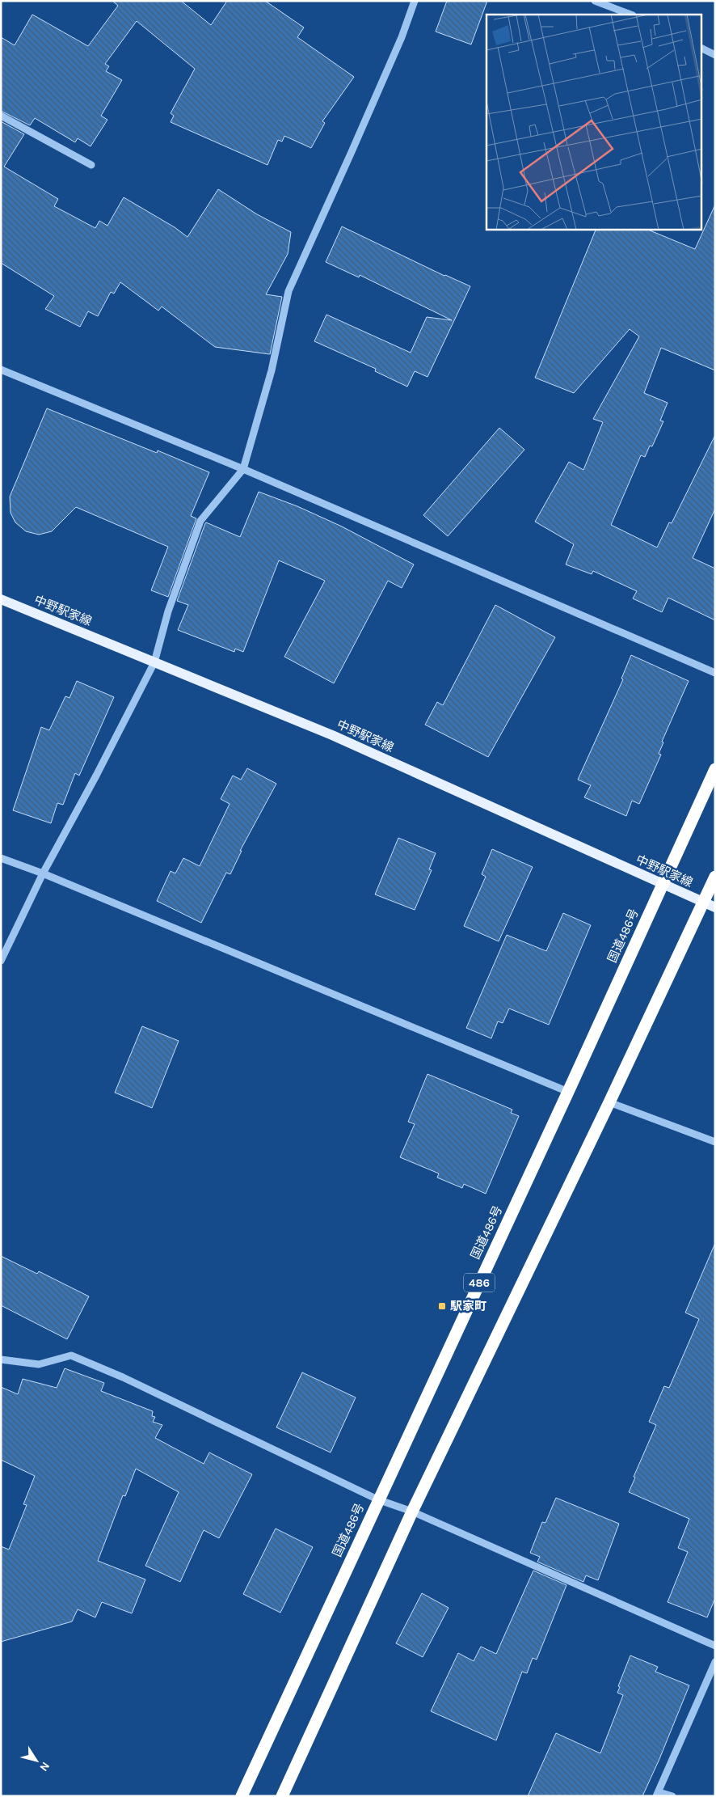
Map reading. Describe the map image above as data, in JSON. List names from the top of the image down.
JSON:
{
  "streets": {
    "highway": ["国道486号", "486"],
    "main road": ["中野駅家線"]
  },
  "crossings": [
    ["中野駅家線", "国道486号"]
  ],
  "places": {
    "transit": ["駅家町"]
  },
  "north": "bottom right"
}
